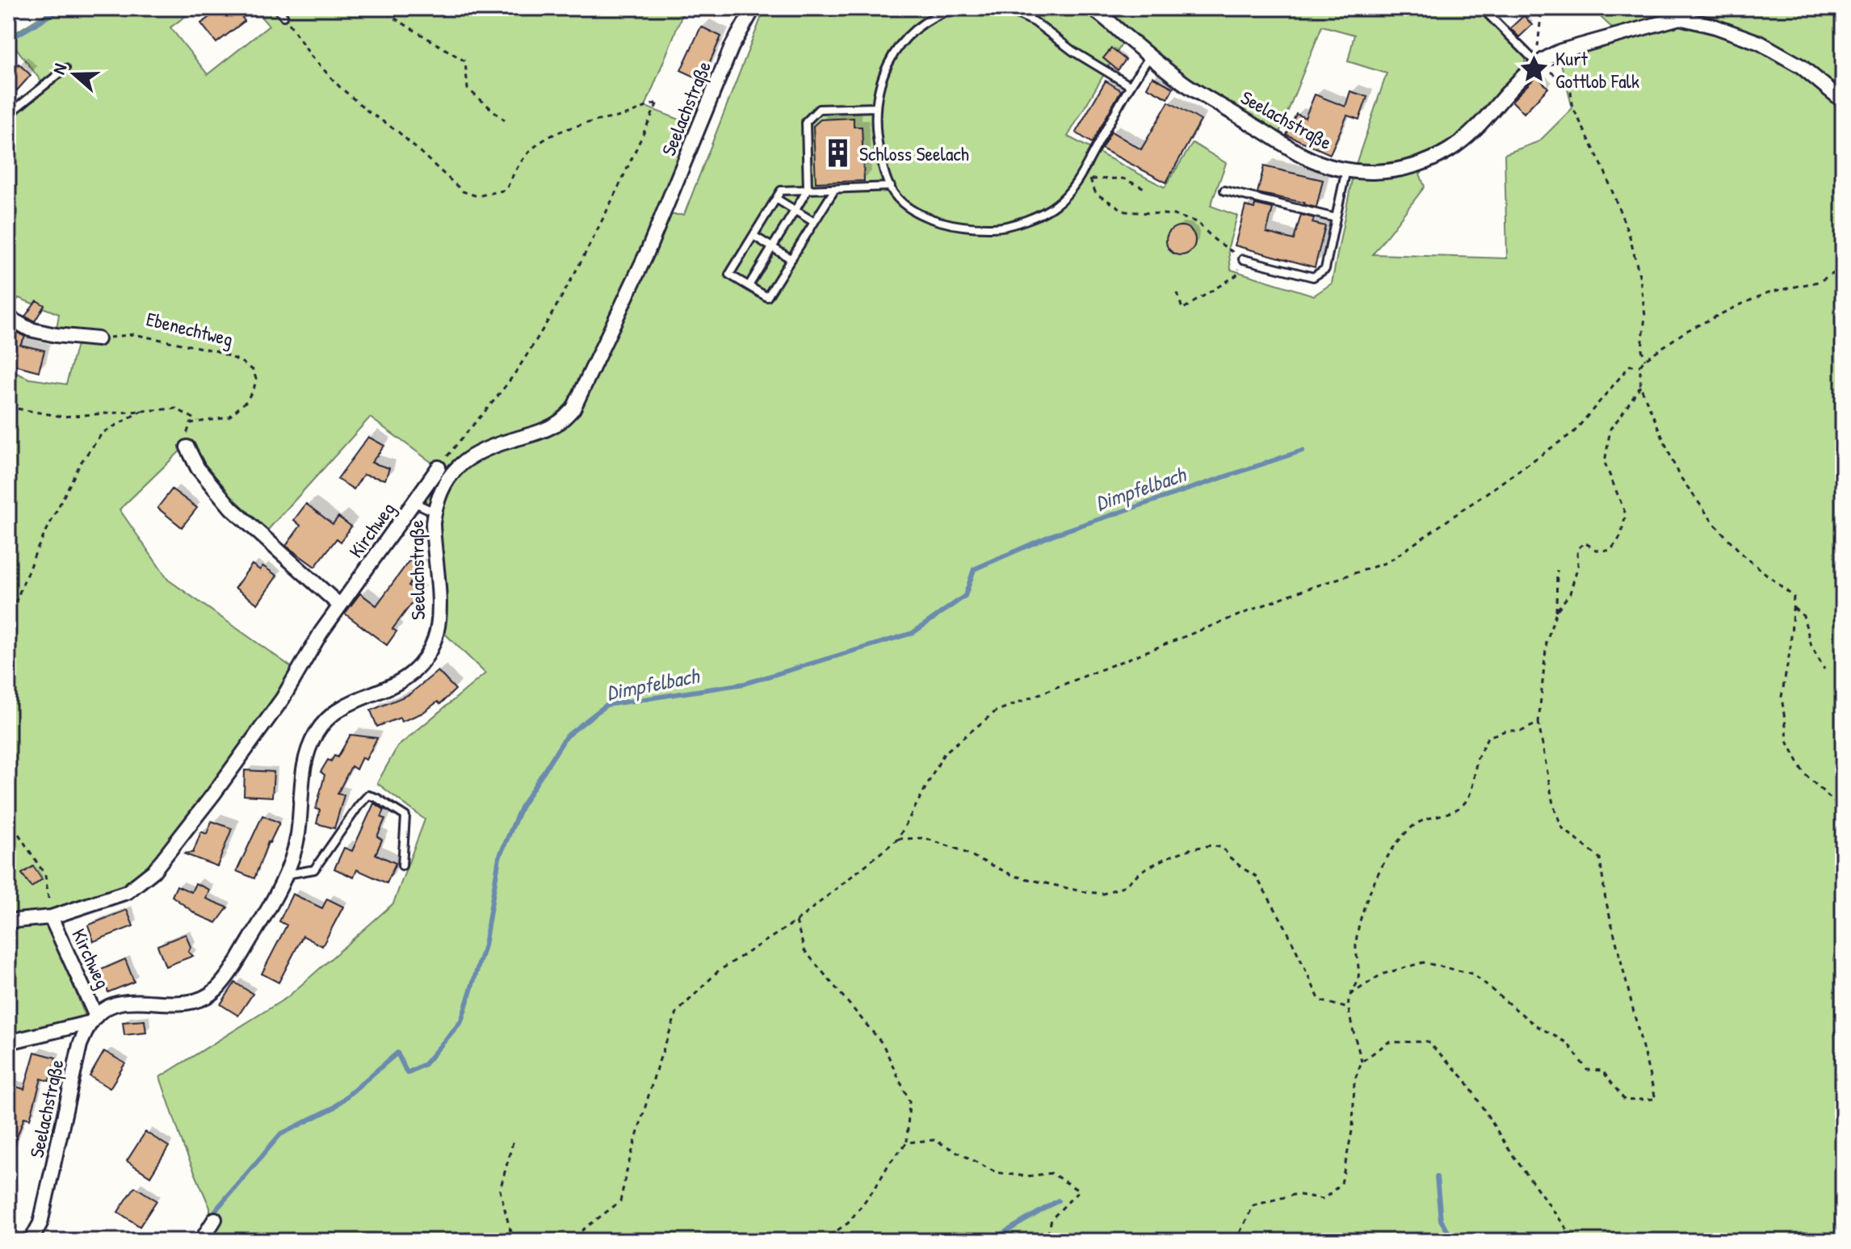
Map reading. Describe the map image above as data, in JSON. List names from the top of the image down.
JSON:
{
  "streets": {
    "street": ["Seelachstraße", "Kirchweg"],
    "path": ["Ebenechtweg"]
  },
  "crossings": [
    ["Seelachstraße", "Kirchweg"]
  ],
  "water": ["Dimpfelbach"],
  "places": {
    "place": ["Kurt Gottlob Falk"],
    "building": ["Schloss Seelach"]
  },
  "north": "left"
}
